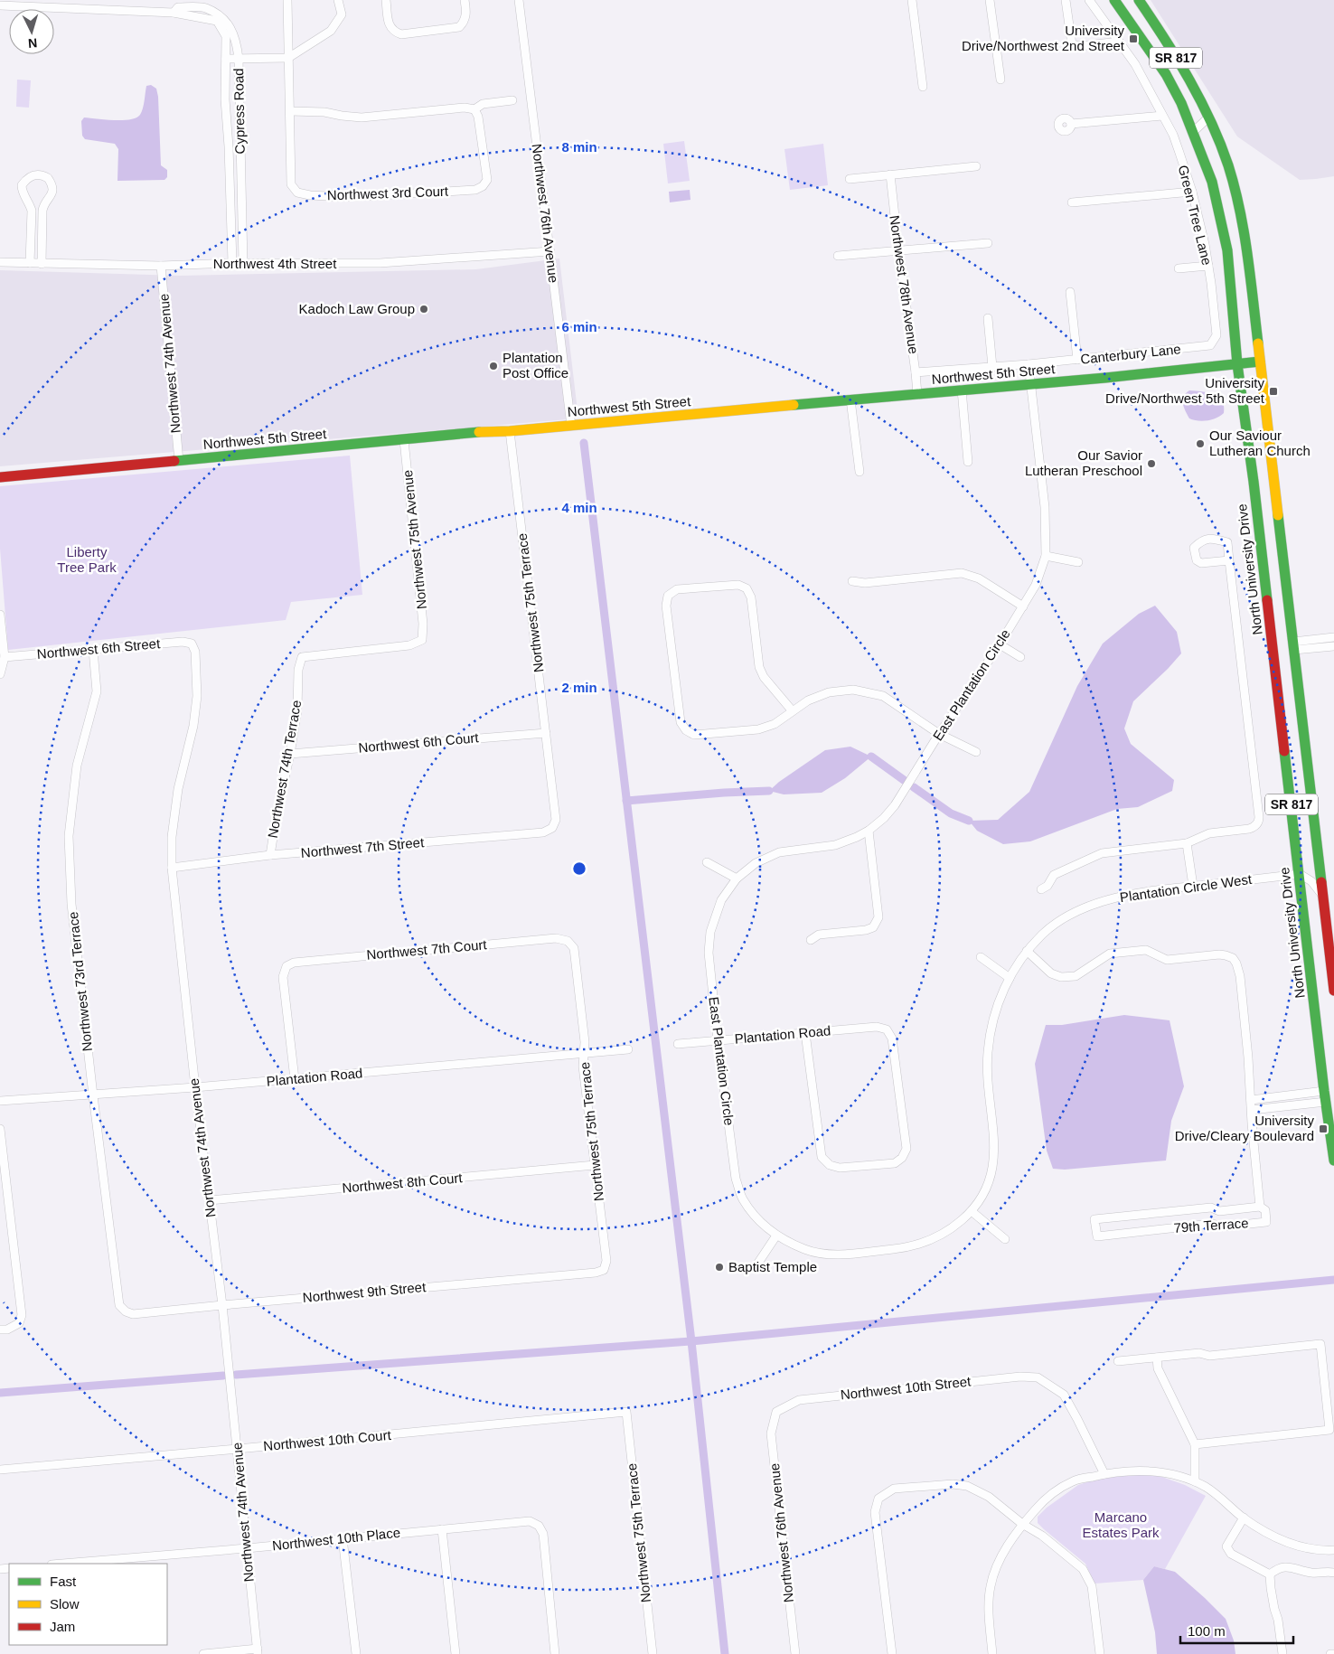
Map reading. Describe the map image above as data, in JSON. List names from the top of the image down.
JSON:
{
  "streets": {
    "main road": ["SR 817", "Northwest 5th Street", "North University Drive"],
    "street": [
      "Cypress Road",
      "Northwest 3rd Court",
      "Northwest 76th Avenue",
      "Green Tree Lane",
      "Northwest 4th Street",
      "Northwest 78th Avenue",
      "Canterbury Lane",
      "Northwest 74th Avenue",
      "Northwest 75th Avenue",
      "Northwest 75th Terrace",
      "Northwest 6th Street",
      "East Plantation Circle",
      "Northwest 6th Court",
      "Northwest 74th Terrace",
      "Northwest 7th Street",
      "Plantation Circle West",
      "Northwest 7th Court",
      "Northwest 73rd Terrace",
      "Plantation Road",
      "Northwest 8th Court",
      "79th Terrace",
      "Northwest 9th Street",
      "Northwest 10th Street",
      "Northwest 10th Court",
      "Northwest 10th Place"
    ]
  },
  "crossings": [
    ["SR 817", "Northwest 5th Street"],
    ["Cypress Road", "Northwest 4th Street"],
    ["Northwest 76th Avenue", "Northwest 4th Street"],
    ["Northwest 76th Avenue", "Northwest 5th Street"],
    ["Northwest 76th Avenue", "Northwest 10th Street"],
    ["Green Tree Lane", "Canterbury Lane"],
    ["Northwest 4th Street", "Northwest 74th Avenue"],
    ["Northwest 78th Avenue", "Canterbury Lane"],
    ["Northwest 78th Avenue", "Northwest 5th Street"],
    ["Canterbury Lane", "East Plantation Circle"],
    ["Northwest 74th Avenue", "Northwest 5th Street"],
    ["Northwest 74th Avenue", "Northwest 6th Street"],
    ["Northwest 74th Avenue", "Northwest 7th Street"],
    ["Northwest 74th Avenue", "Plantation Road"],
    ["Northwest 74th Avenue", "Northwest 8th Court"],
    ["Northwest 74th Avenue", "Northwest 9th Street"],
    ["Northwest 74th Avenue", "Northwest 10th Court"],
    ["Northwest 74th Avenue", "Northwest 10th Place"],
    ["Northwest 5th Street", "Northwest 75th Avenue"],
    ["Northwest 5th Street", "North University Drive"],
    ["Northwest 5th Street", "Northwest 75th Terrace"],
    ["Northwest 5th Street", "East Plantation Circle"],
    ["Northwest 75th Avenue", "Northwest 74th Terrace"],
    ["North University Drive", "Plantation Circle West"],
    ["Northwest 75th Terrace", "Northwest 6th Court"],
    ["Northwest 75th Terrace", "Northwest 7th Street"],
    ["Northwest 75th Terrace", "Northwest 7th Court"],
    ["Northwest 75th Terrace", "Plantation Road"],
    ["Northwest 75th Terrace", "Northwest 8th Court"],
    ["Northwest 75th Terrace", "Northwest 9th Street"],
    ["Northwest 75th Terrace", "Northwest 10th Court"],
    ["Northwest 6th Street", "Northwest 73rd Terrace"],
    ["East Plantation Circle", "Plantation Circle West"],
    ["East Plantation Circle", "Plantation Road"],
    ["Northwest 6th Court", "Northwest 74th Terrace"],
    ["Northwest 74th Terrace", "Northwest 7th Street"],
    ["Northwest 7th Court", "Plantation Road"],
    ["Northwest 73rd Terrace", "Plantation Road"],
    ["Northwest 73rd Terrace", "Northwest 9th Street"]
  ],
  "parks": ["Liberty Tree Park", "Marcano Estates Park"],
  "places": {
    "transit": ["University Drive/Northwest 2nd Street", "University Drive/Northwest 5th Street", "University Drive/Cleary Boulevard"],
    "other": [
      "Kadoch Law Group",
      "Plantation Post Office",
      "Our Saviour Lutheran Church",
      "Our Savior Lutheran Preschool",
      "Baptist Temple"
    ]
  },
  "legend": ["Fast", "Slow", "Jam"],
  "scale_bar": "100 m",
  "north": "bottom",
  "rings": [
    "8 min",
    "6 min",
    "4 min",
    "2 min"
  ]
}
